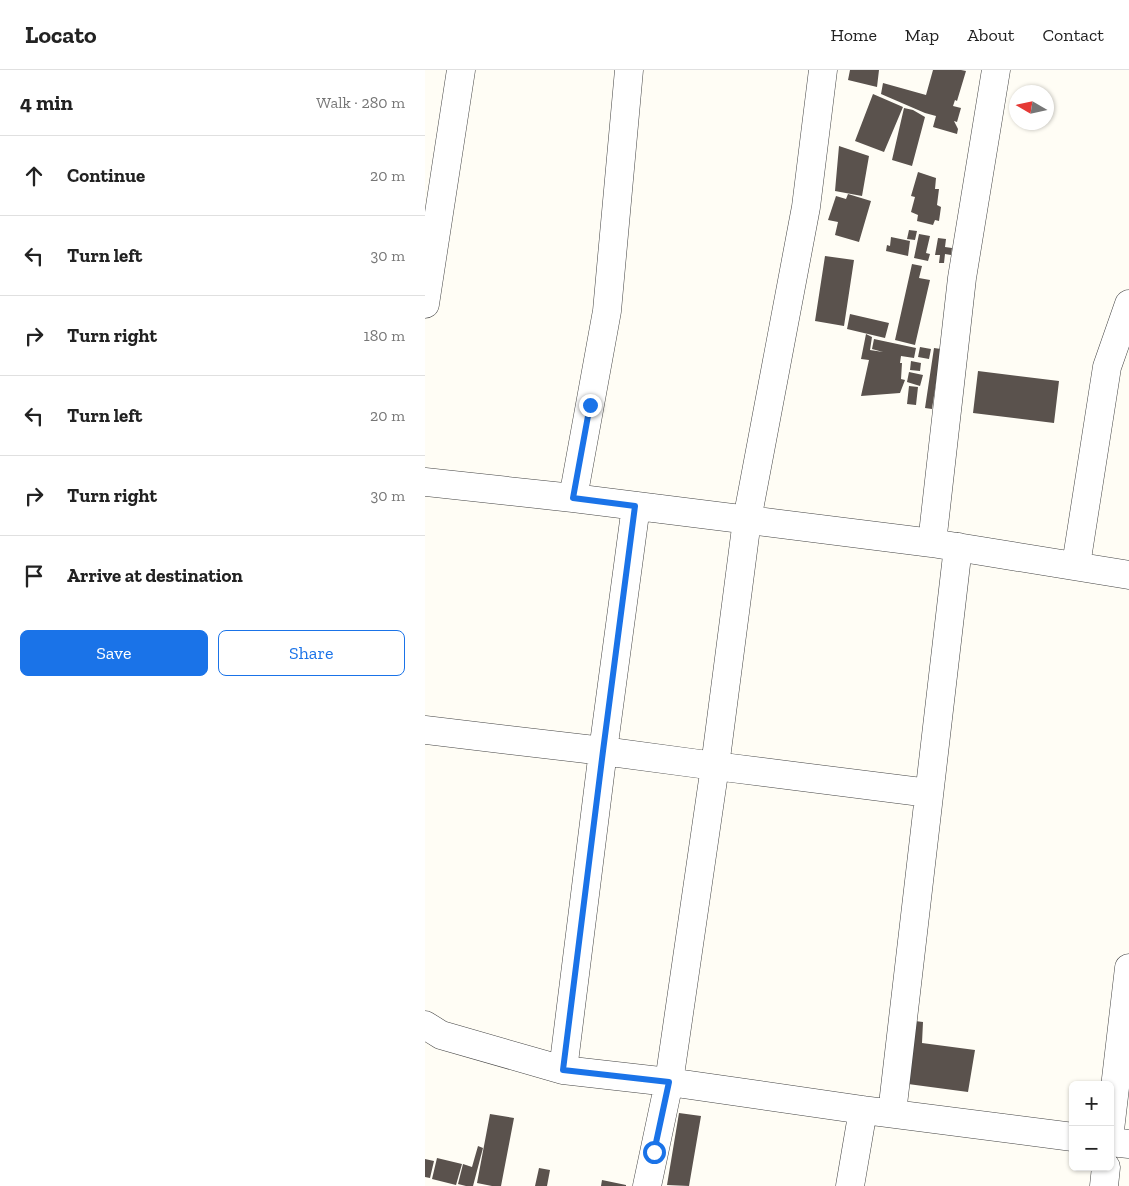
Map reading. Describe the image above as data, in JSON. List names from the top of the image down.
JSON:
{
  "north": "left",
  "page": {
    "header": "Locato",
    "nav": [
      "Home",
      "Map",
      "About",
      "Contact"
    ],
    "heading": ["4 min", "Walk · 280 m"],
    "list": [
      ["Continue", "20 m"],
      ["Turn left", "30 m"],
      ["Turn right", "180 m"],
      ["Turn left", "20 m"],
      ["Turn right", "30 m"],
      "Arrive at destination"
    ],
    "buttons": ["Save", "Share"],
    "map_buttons": ["+", "−"]
  }
}
